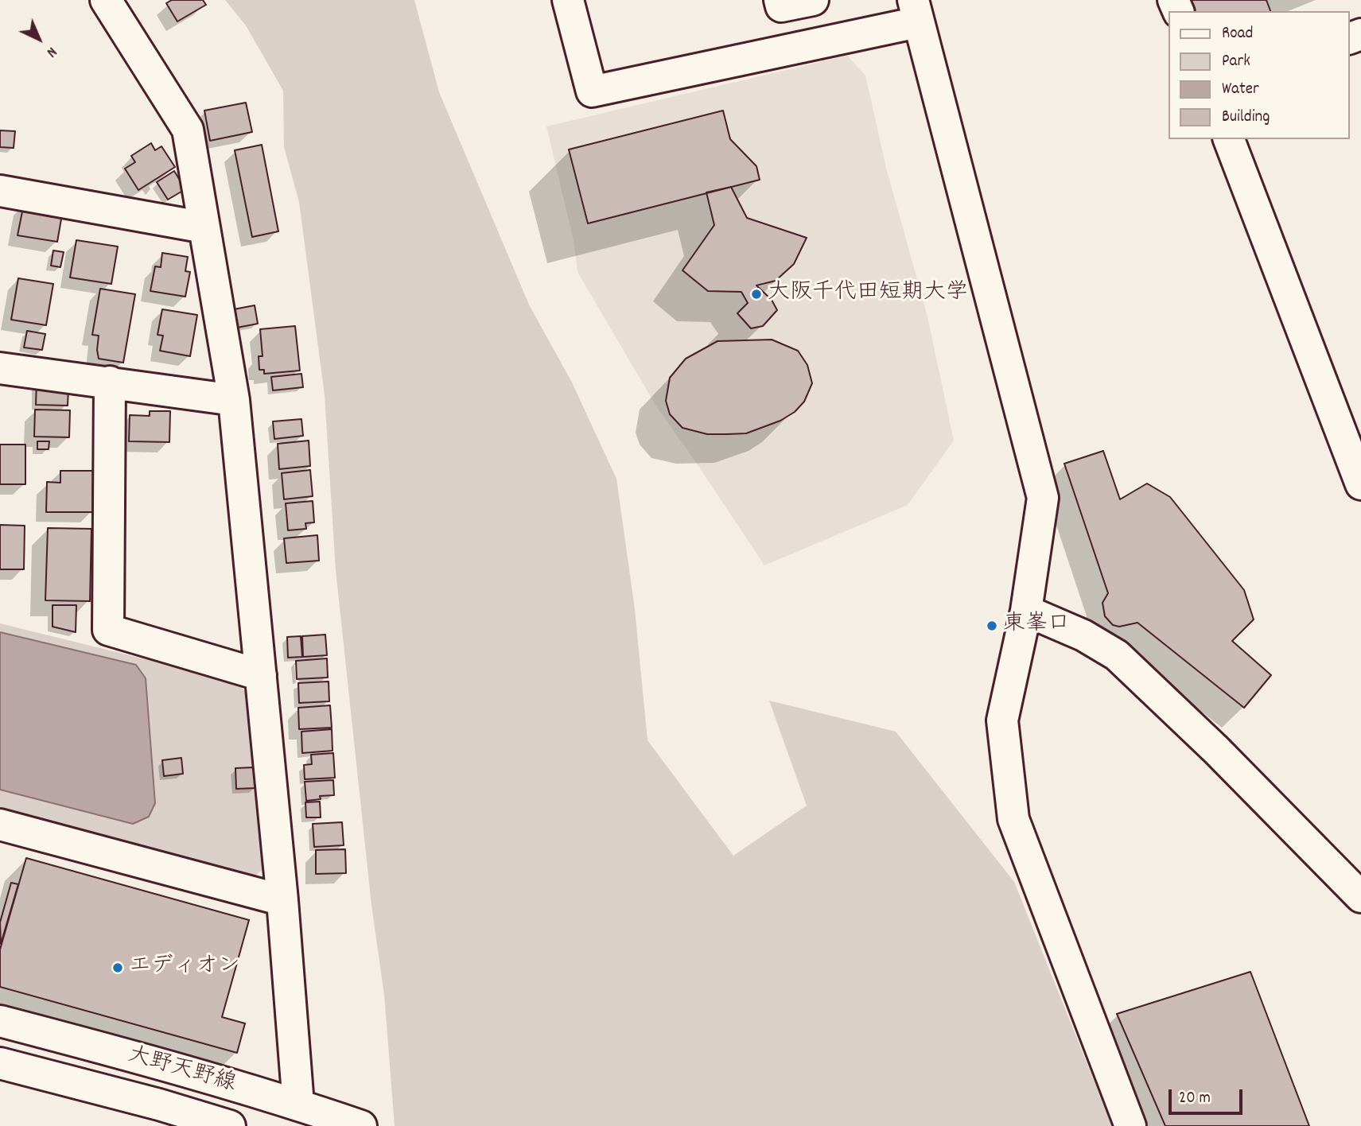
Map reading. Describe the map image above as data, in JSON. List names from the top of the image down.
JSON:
{
  "streets": {
    "street": ["大野天野線"]
  },
  "places": ["大阪千代田短期大学", "東峯口", "エディオン"],
  "legend": [
    "Road",
    "Park",
    "Water",
    "Building"
  ],
  "scale_bar": "20 m",
  "north": "bottom right"
}
